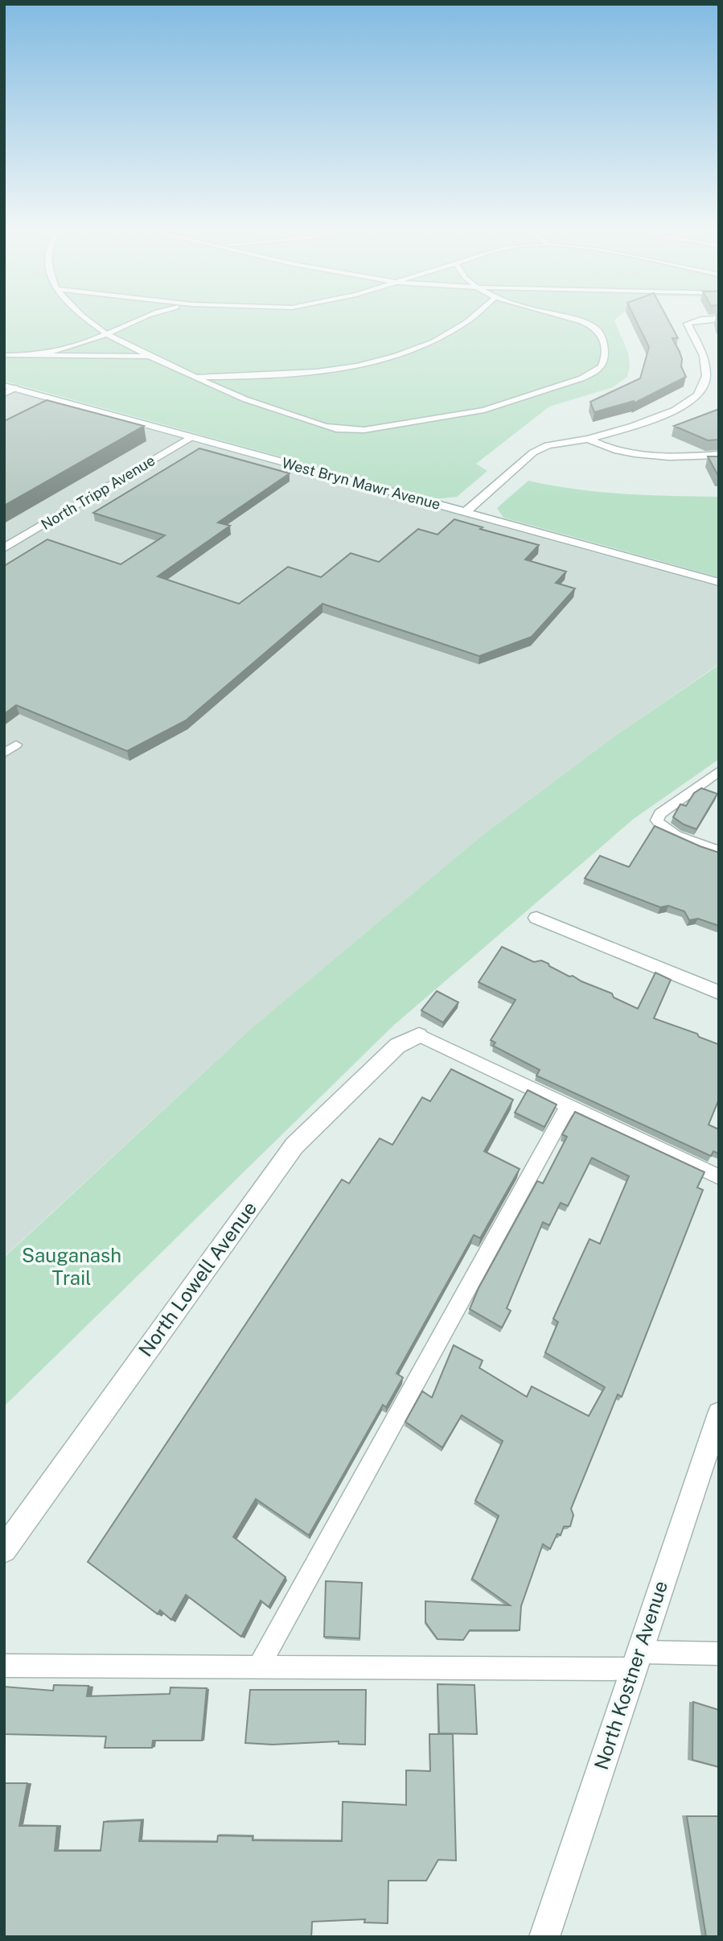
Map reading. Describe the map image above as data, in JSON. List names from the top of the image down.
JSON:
{
  "streets": {
    "street": [
      "West Bryn Mawr Avenue",
      "North Tripp Avenue",
      "North Lowell Avenue",
      "North Kostner Avenue"
    ]
  },
  "crossings": [
    ["West Bryn Mawr Avenue", "North Tripp Avenue"]
  ],
  "parks": ["Sauganash Trail"]
}
